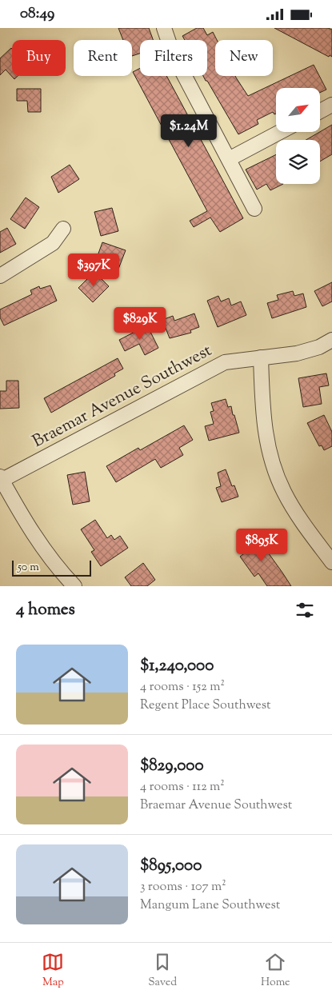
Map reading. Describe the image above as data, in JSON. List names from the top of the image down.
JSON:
{
  "streets": {
    "street": ["Braemar Avenue Southwest"]
  },
  "scale_bar": "50 m",
  "north": "top right",
  "page": {
    "status": "08:49",
    "chip": [
      "Buy",
      "Rent",
      "Filters",
      "New"
    ],
    "price": [
      "$1.24M",
      "$397K",
      "$829K",
      "$895K"
    ],
    "scale": "50 m",
    "heading": "4 homes",
    "list": [
      {
        "name": "$1,240,000",
        "note": "4 rooms · 152 m² · Regent Place Southwest"
      },
      {
        "name": "$829,000",
        "note": "4 rooms · 112 m² · Braemar Avenue Southwest"
      },
      {
        "name": "$895,000",
        "note": "3 rooms · 107 m² · Mangum Lane Southwest"
      }
    ],
    "tabs": ["Map", "Saved", "Home"]
  }
}
